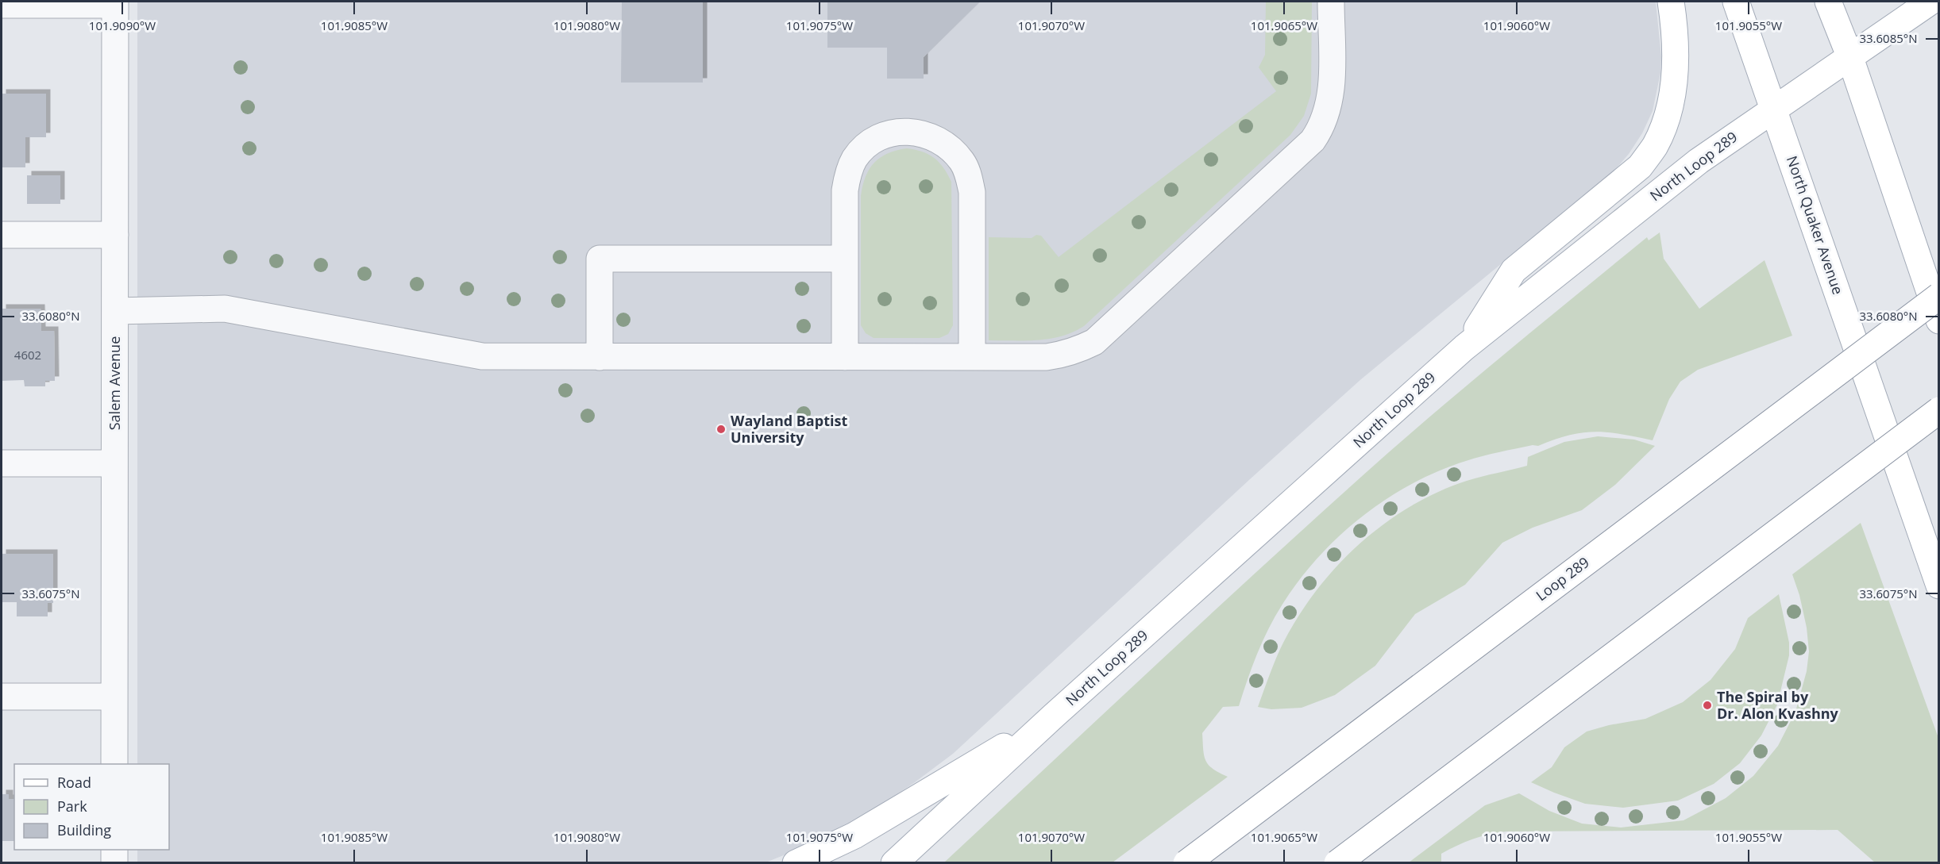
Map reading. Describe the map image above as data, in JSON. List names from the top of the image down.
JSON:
{
  "streets": {
    "main road": ["North Loop 289", "North Quaker Avenue", "Loop 289"],
    "street": ["Salem Avenue"]
  },
  "crossings": [
    ["North Loop 289", "North Quaker Avenue"]
  ],
  "places": ["Wayland Baptist University", "The Spiral by Dr. Alon Kvashny"],
  "house_numbers": ["4602"],
  "legend": ["Road", "Park", "Building"],
  "coordinates": [
    "101.9090°W",
    "101.9085°W",
    "101.9080°W",
    "101.9075°W",
    "101.9070°W",
    "101.9065°W",
    "101.9060°W",
    "101.9055°W",
    "33.6085°N",
    "33.6080°N",
    "33.6075°N"
  ]
}
